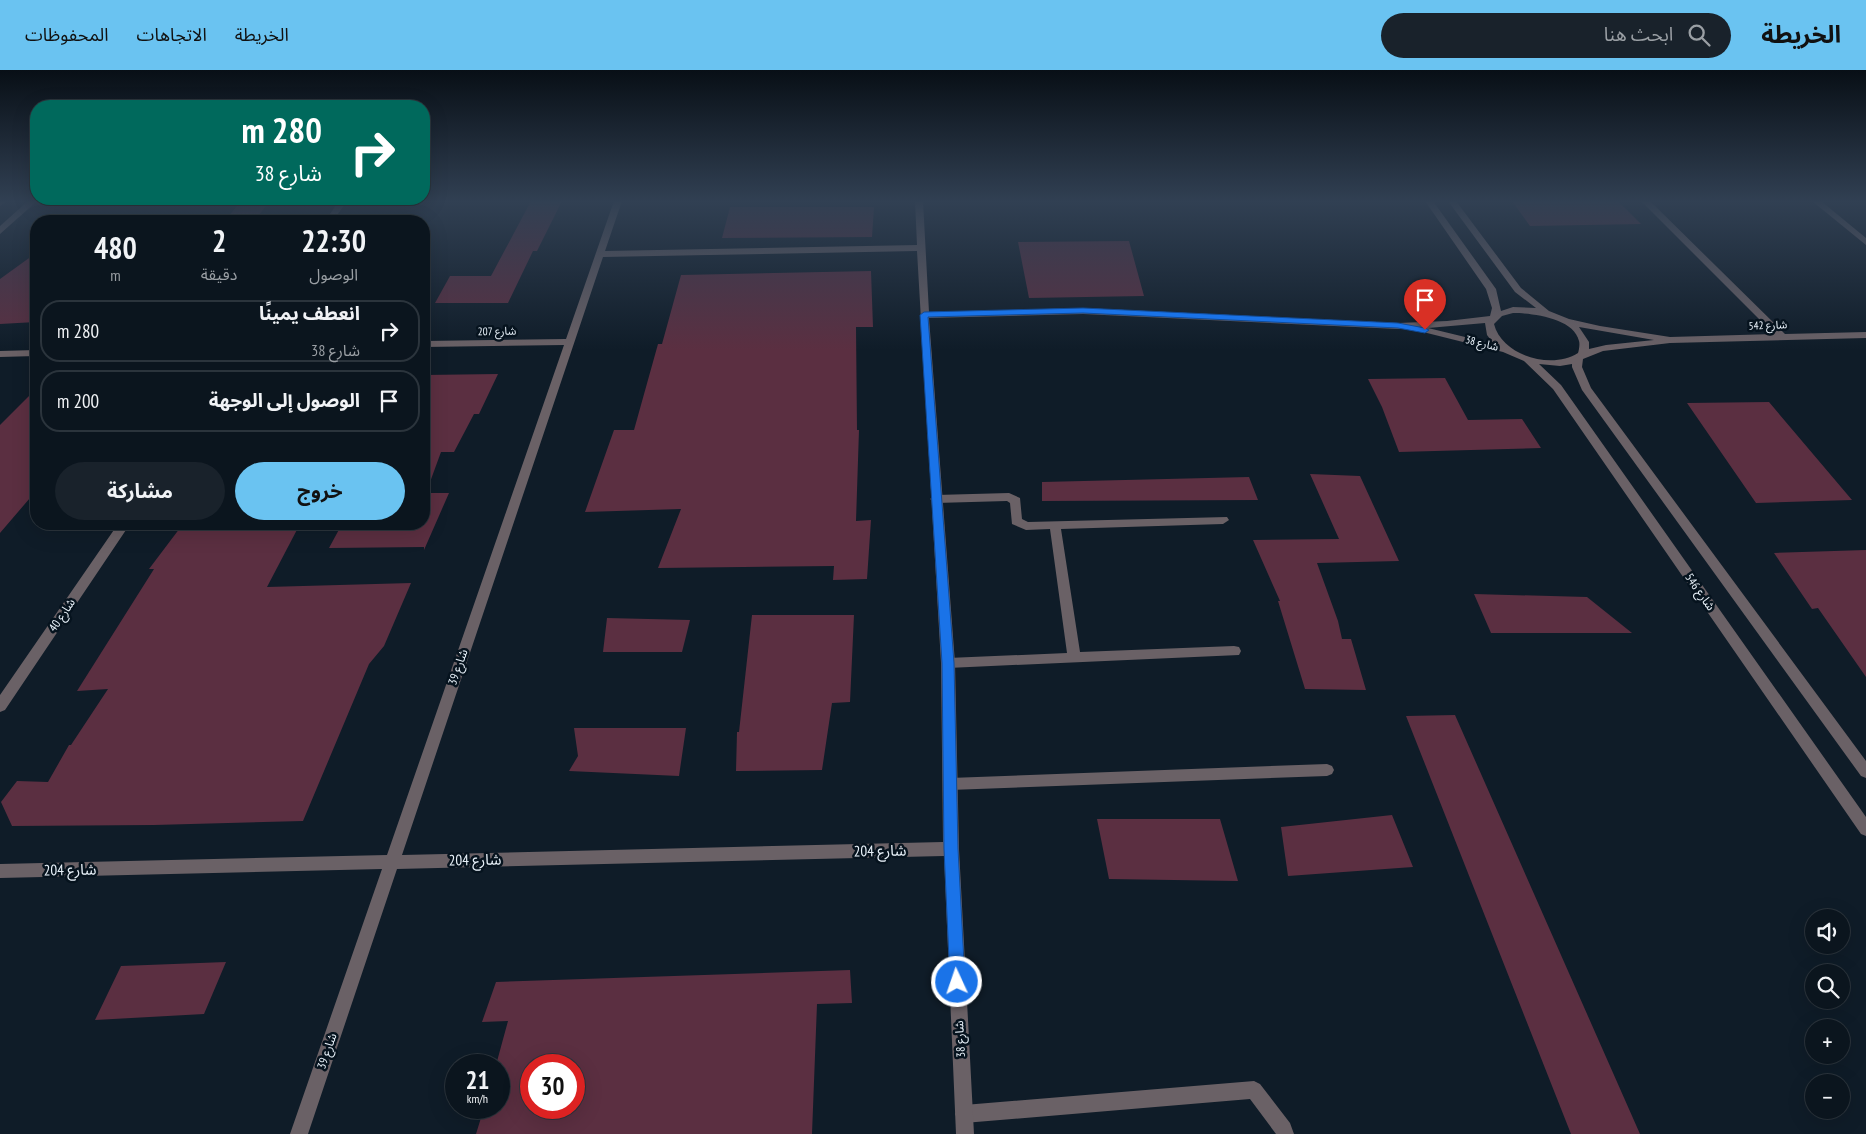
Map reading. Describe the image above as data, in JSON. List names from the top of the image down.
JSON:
{
  "streets": {
    "street": [
      "شارع 542",
      "شارع 207",
      "شارع 38",
      "شارع 546",
      "شارع 40",
      "شارع 39",
      "شارع 204"
    ]
  },
  "crossings": [
    ["شارع 542", "شارع 38"],
    ["شارع 542", "شارع 546"],
    ["شارع 207", "شارع 39"],
    ["شارع 38", "شارع 546"],
    ["شارع 38", "شارع 204"],
    ["شارع 39", "شارع 204"]
  ],
  "page": {
    "header": "الخريطة",
    "search": "ابحث هنا",
    "nav": ["الخريطة", "الاتجاهات", "المحفوظات"],
    "turn": ["280 m", "شارع 38"],
    "eta": [
      "22:30",
      "الوصول",
      "2",
      "دقيقة",
      "480",
      "m"
    ],
    "list": [
      {
        "name": "انعطف يمينًا",
        "note": "شارع 38",
        "value": "280 m"
      },
      {
        "name": "الوصول إلى الوجهة",
        "value": "200 m"
      }
    ],
    "buttons": ["خروج", "مشاركة"],
    "map_buttons": ["+", "−"],
    "speed": "21 km/h",
    "limit": "30"
  }
}
